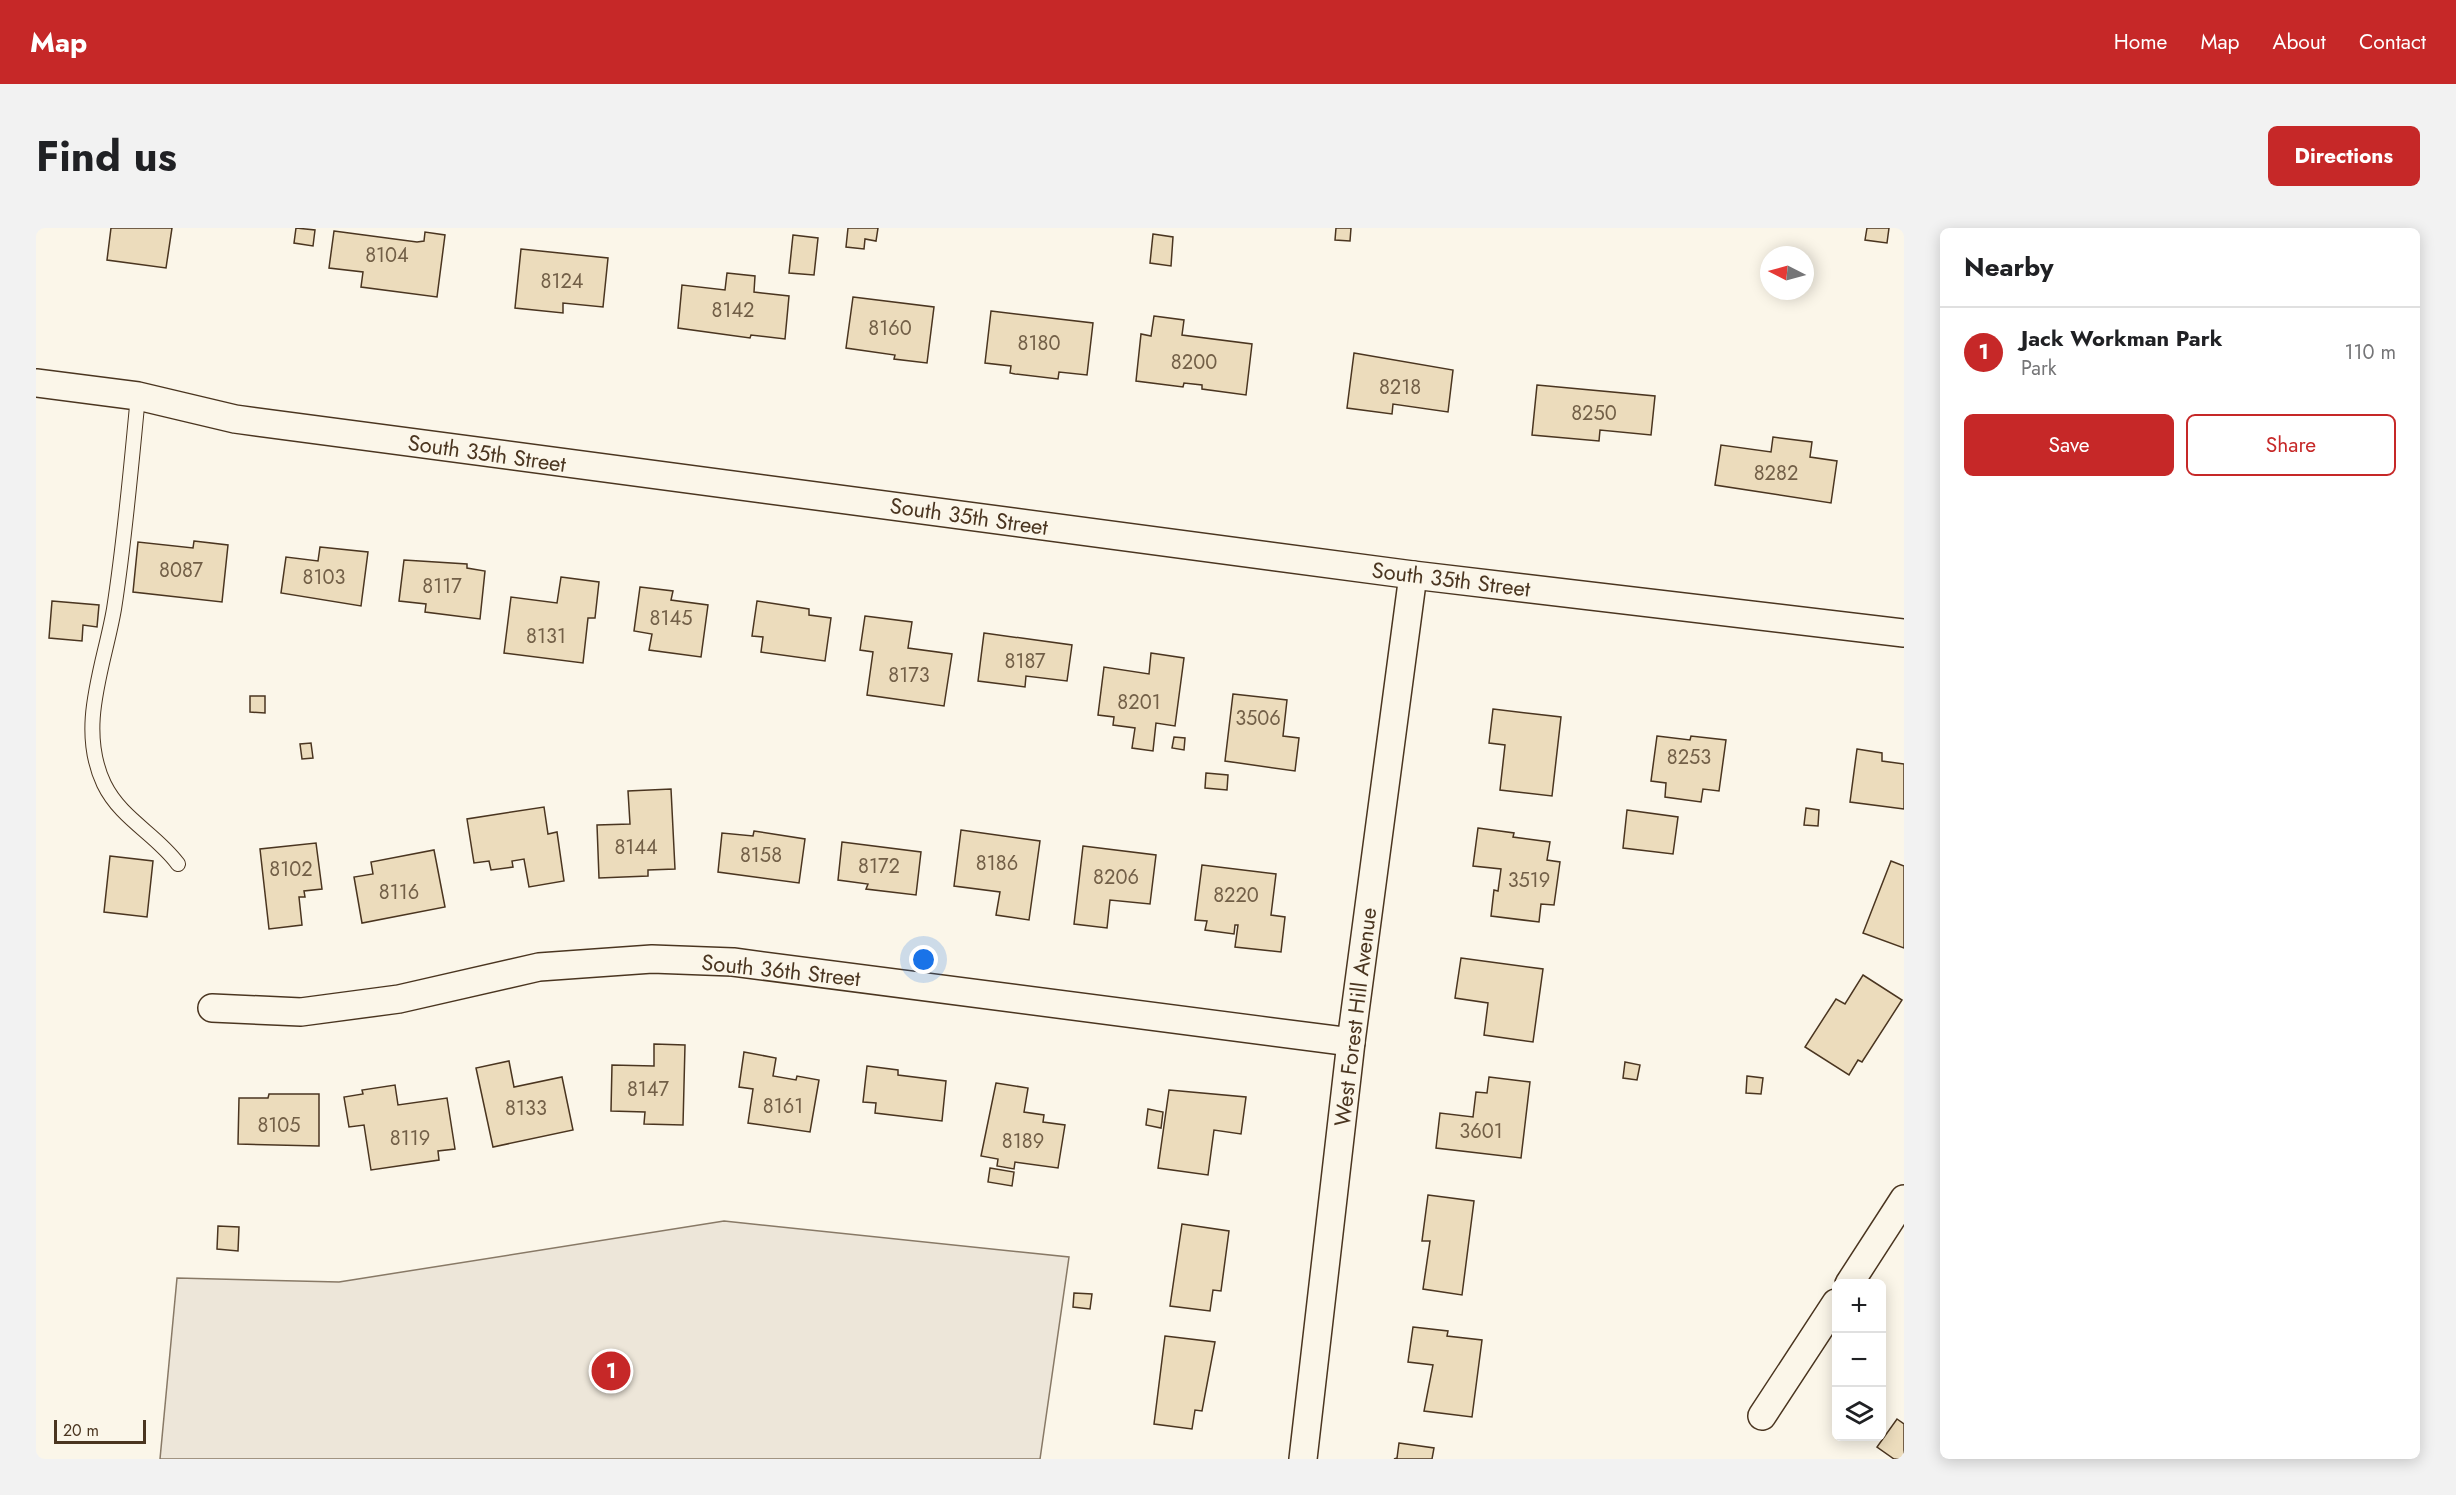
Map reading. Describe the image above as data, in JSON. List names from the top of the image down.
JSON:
{
  "streets": {
    "street": ["South 35th Street", "South 36th Street", "West Forest Hill Avenue"]
  },
  "crossings": [
    ["South 35th Street", "West Forest Hill Avenue"],
    ["South 36th Street", "West Forest Hill Avenue"]
  ],
  "house_numbers": [
    "8104",
    "8124",
    "8142",
    "8160",
    "8180",
    "8200",
    "8218",
    "8250",
    "8282",
    "8087",
    "8103",
    "8117",
    "8145",
    "8131",
    "8187",
    "8173",
    "8201",
    "3506",
    "8253",
    "8144",
    "8158",
    "8186",
    "8172",
    "8102",
    "8206",
    "3519",
    "8116",
    "8220",
    "8147",
    "8161",
    "8133",
    "8105",
    "3601",
    "8119",
    "8189"
  ],
  "scale_bar": "20 m",
  "north": "left",
  "page": {
    "header": "Map",
    "nav": [
      "Home",
      "Map",
      "About",
      "Contact"
    ],
    "title": "Find us",
    "buttons": [
      "Directions",
      ["Save", "Share"]
    ],
    "heading": "Nearby",
    "list": [
      {
        "mark": "1",
        "name": "Jack Workman Park",
        "note": "Park",
        "value": "110 m"
      }
    ],
    "map_buttons": ["+", "−"],
    "pins": "1",
    "scale": "20 m"
  }
}
